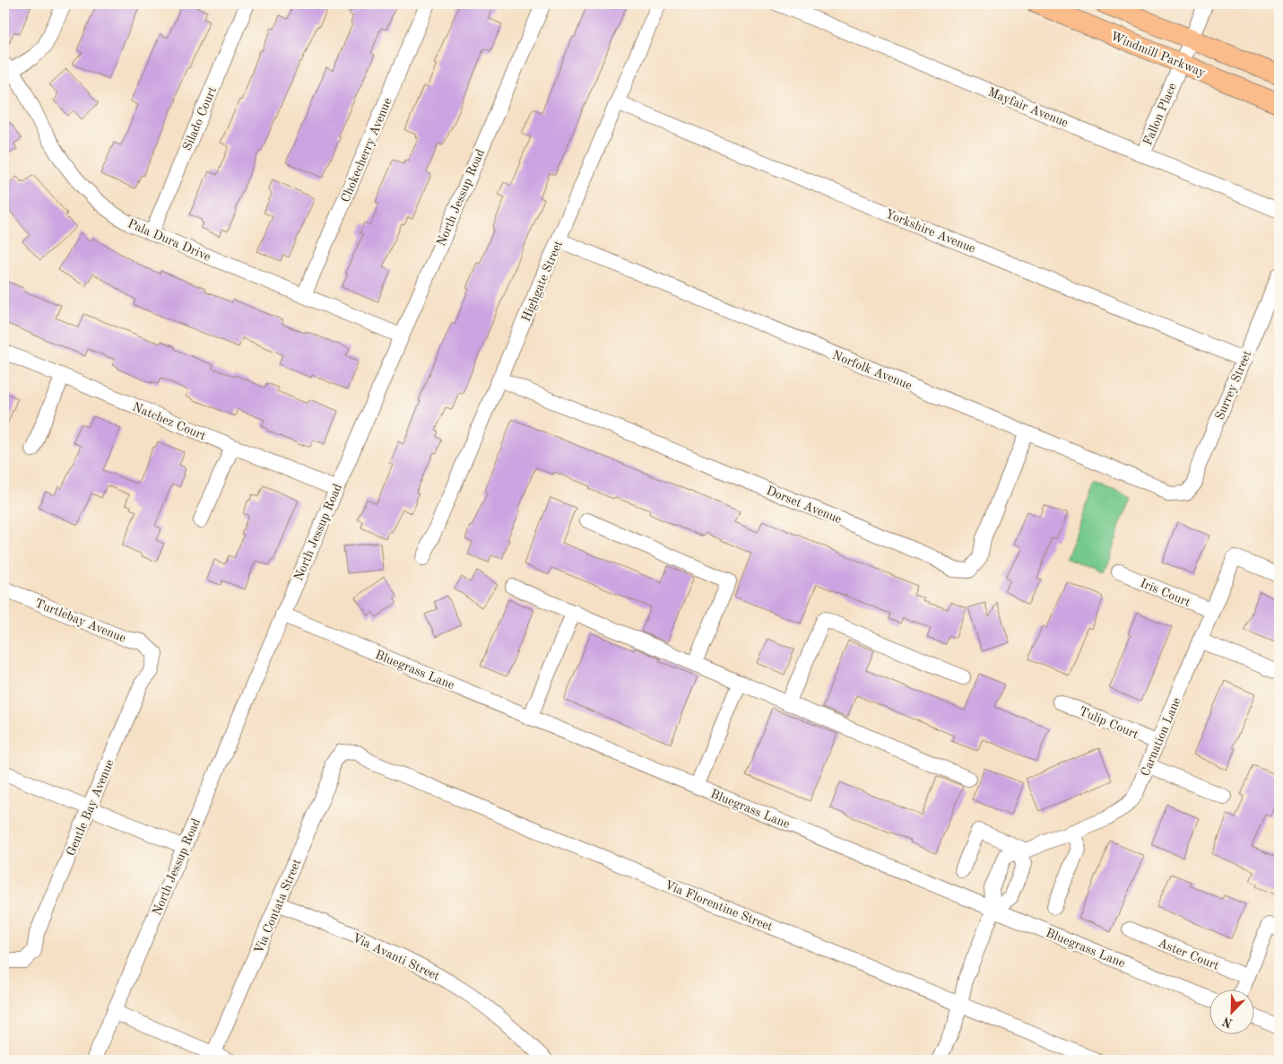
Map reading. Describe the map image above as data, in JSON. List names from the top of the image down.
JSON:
{
  "streets": {
    "main road": ["Windmill Parkway"],
    "street": [
      "Mayfair Avenue",
      "Fallon Place",
      "Silado Court",
      "Chokecherry Avenue",
      "North Jessup Road",
      "Yorkshire Avenue",
      "Pala Dura Drive",
      "Highgate Street",
      "Norfolk Avenue",
      "Surrey Street",
      "Natchez Court",
      "Dorset Avenue",
      "Iris Court",
      "Turtlebay Avenue",
      "Bluegrass Lane",
      "Tulip Court",
      "Carnation Lane",
      "Gentle Bay Avenue",
      "Via Florentine Street",
      "Via Contata Street",
      "Aster Court",
      "Via Avanti Street"
    ]
  },
  "crossings": [
    ["Windmill Parkway", "Fallon Place"],
    ["Mayfair Avenue", "Fallon Place"],
    ["Silado Court", "Pala Dura Drive"],
    ["Chokecherry Avenue", "Pala Dura Drive"],
    ["North Jessup Road", "Pala Dura Drive"],
    ["North Jessup Road", "Natchez Court"],
    ["North Jessup Road", "Bluegrass Lane"],
    ["Yorkshire Avenue", "Highgate Street"],
    ["Yorkshire Avenue", "Surrey Street"],
    ["Highgate Street", "Norfolk Avenue"],
    ["Highgate Street", "Dorset Avenue"],
    ["Norfolk Avenue", "Surrey Street"],
    ["Norfolk Avenue", "Dorset Avenue"],
    ["Iris Court", "Carnation Lane"],
    ["Turtlebay Avenue", "Gentle Bay Avenue"],
    ["Bluegrass Lane", "Carnation Lane"],
    ["Tulip Court", "Carnation Lane"],
    ["Via Florentine Street", "Via Contata Street"],
    ["Via Contata Street", "Via Avanti Street"]
  ],
  "north": "bottom left"
}
